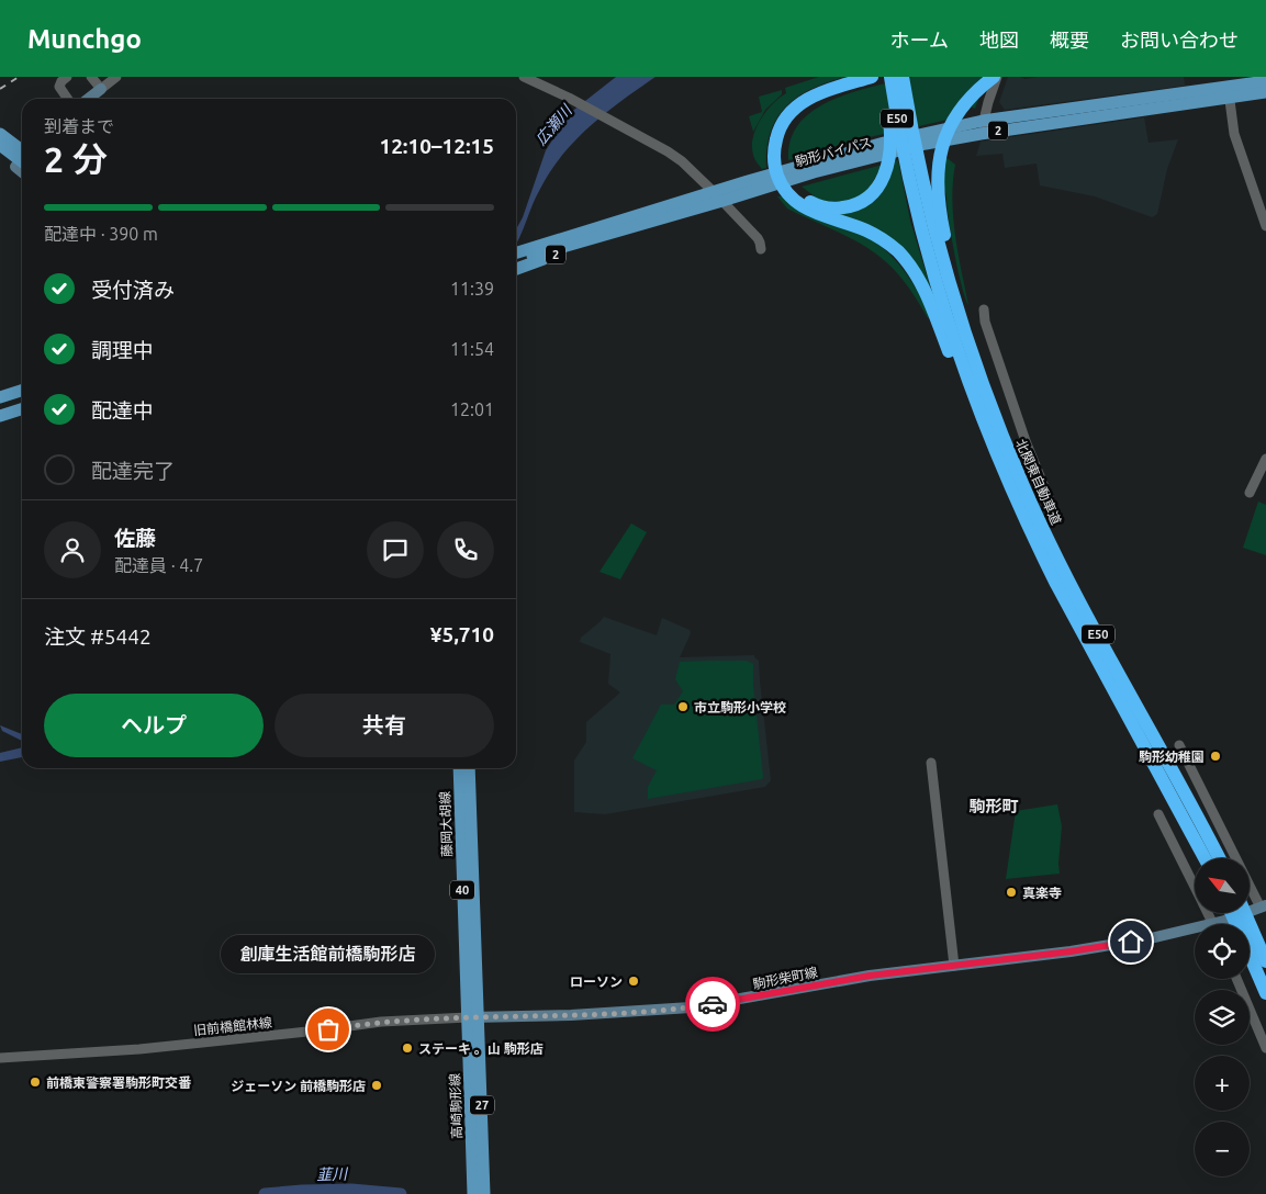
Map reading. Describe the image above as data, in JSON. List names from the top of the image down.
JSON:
{
  "streets": {
    "highway": ["E50", "北関東自動車道"],
    "main road": [
      "2",
      "駒形バイパス",
      "藤岡大胡線",
      "40",
      "駒形柴町線",
      "27",
      "高崎駒形線"
    ],
    "street": ["旧前橋館林線"]
  },
  "crossings": [
    ["E50", "北関東自動車道"],
    ["藤岡大胡線", "駒形柴町線"],
    ["藤岡大胡線", "旧前橋館林線"],
    ["藤岡大胡線", "高崎駒形線"],
    ["駒形柴町線", "旧前橋館林線"],
    ["駒形柴町線", "高崎駒形線"],
    ["旧前橋館林線", "高崎駒形線"]
  ],
  "districts": ["駒形町"],
  "water": ["広瀬川", "韮川"],
  "places": [
    "市立駒形小学校",
    "駒形幼稚園",
    "真楽寺",
    "ローソン",
    "創庫生活館前橋駒形店",
    "ステーキ 。山 駒形店",
    "前橋東警察署駒形町交番",
    "ジェーソン 前橋駒形店"
  ],
  "north": "top left",
  "page": {
    "header": "Munchgo",
    "nav": [
      "ホーム",
      "地図",
      "概要",
      "お問い合わせ"
    ],
    "heading": ["2 分", "到着まで", "12:10–12:15"],
    "panel": [
      "佐藤",
      "配達員 · 4.7",
      "注文 #5442",
      "¥5,710"
    ],
    "bar": "配達中 · 390 m",
    "list": [
      ["受付済み", "11:39"],
      ["調理中", "11:54"],
      ["配達中", "12:01"],
      "配達完了"
    ],
    "buttons": ["ヘルプ", "共有"],
    "map_buttons": ["+", "−"],
    "bubble": "創庫生活館前橋駒形店"
  }
}
